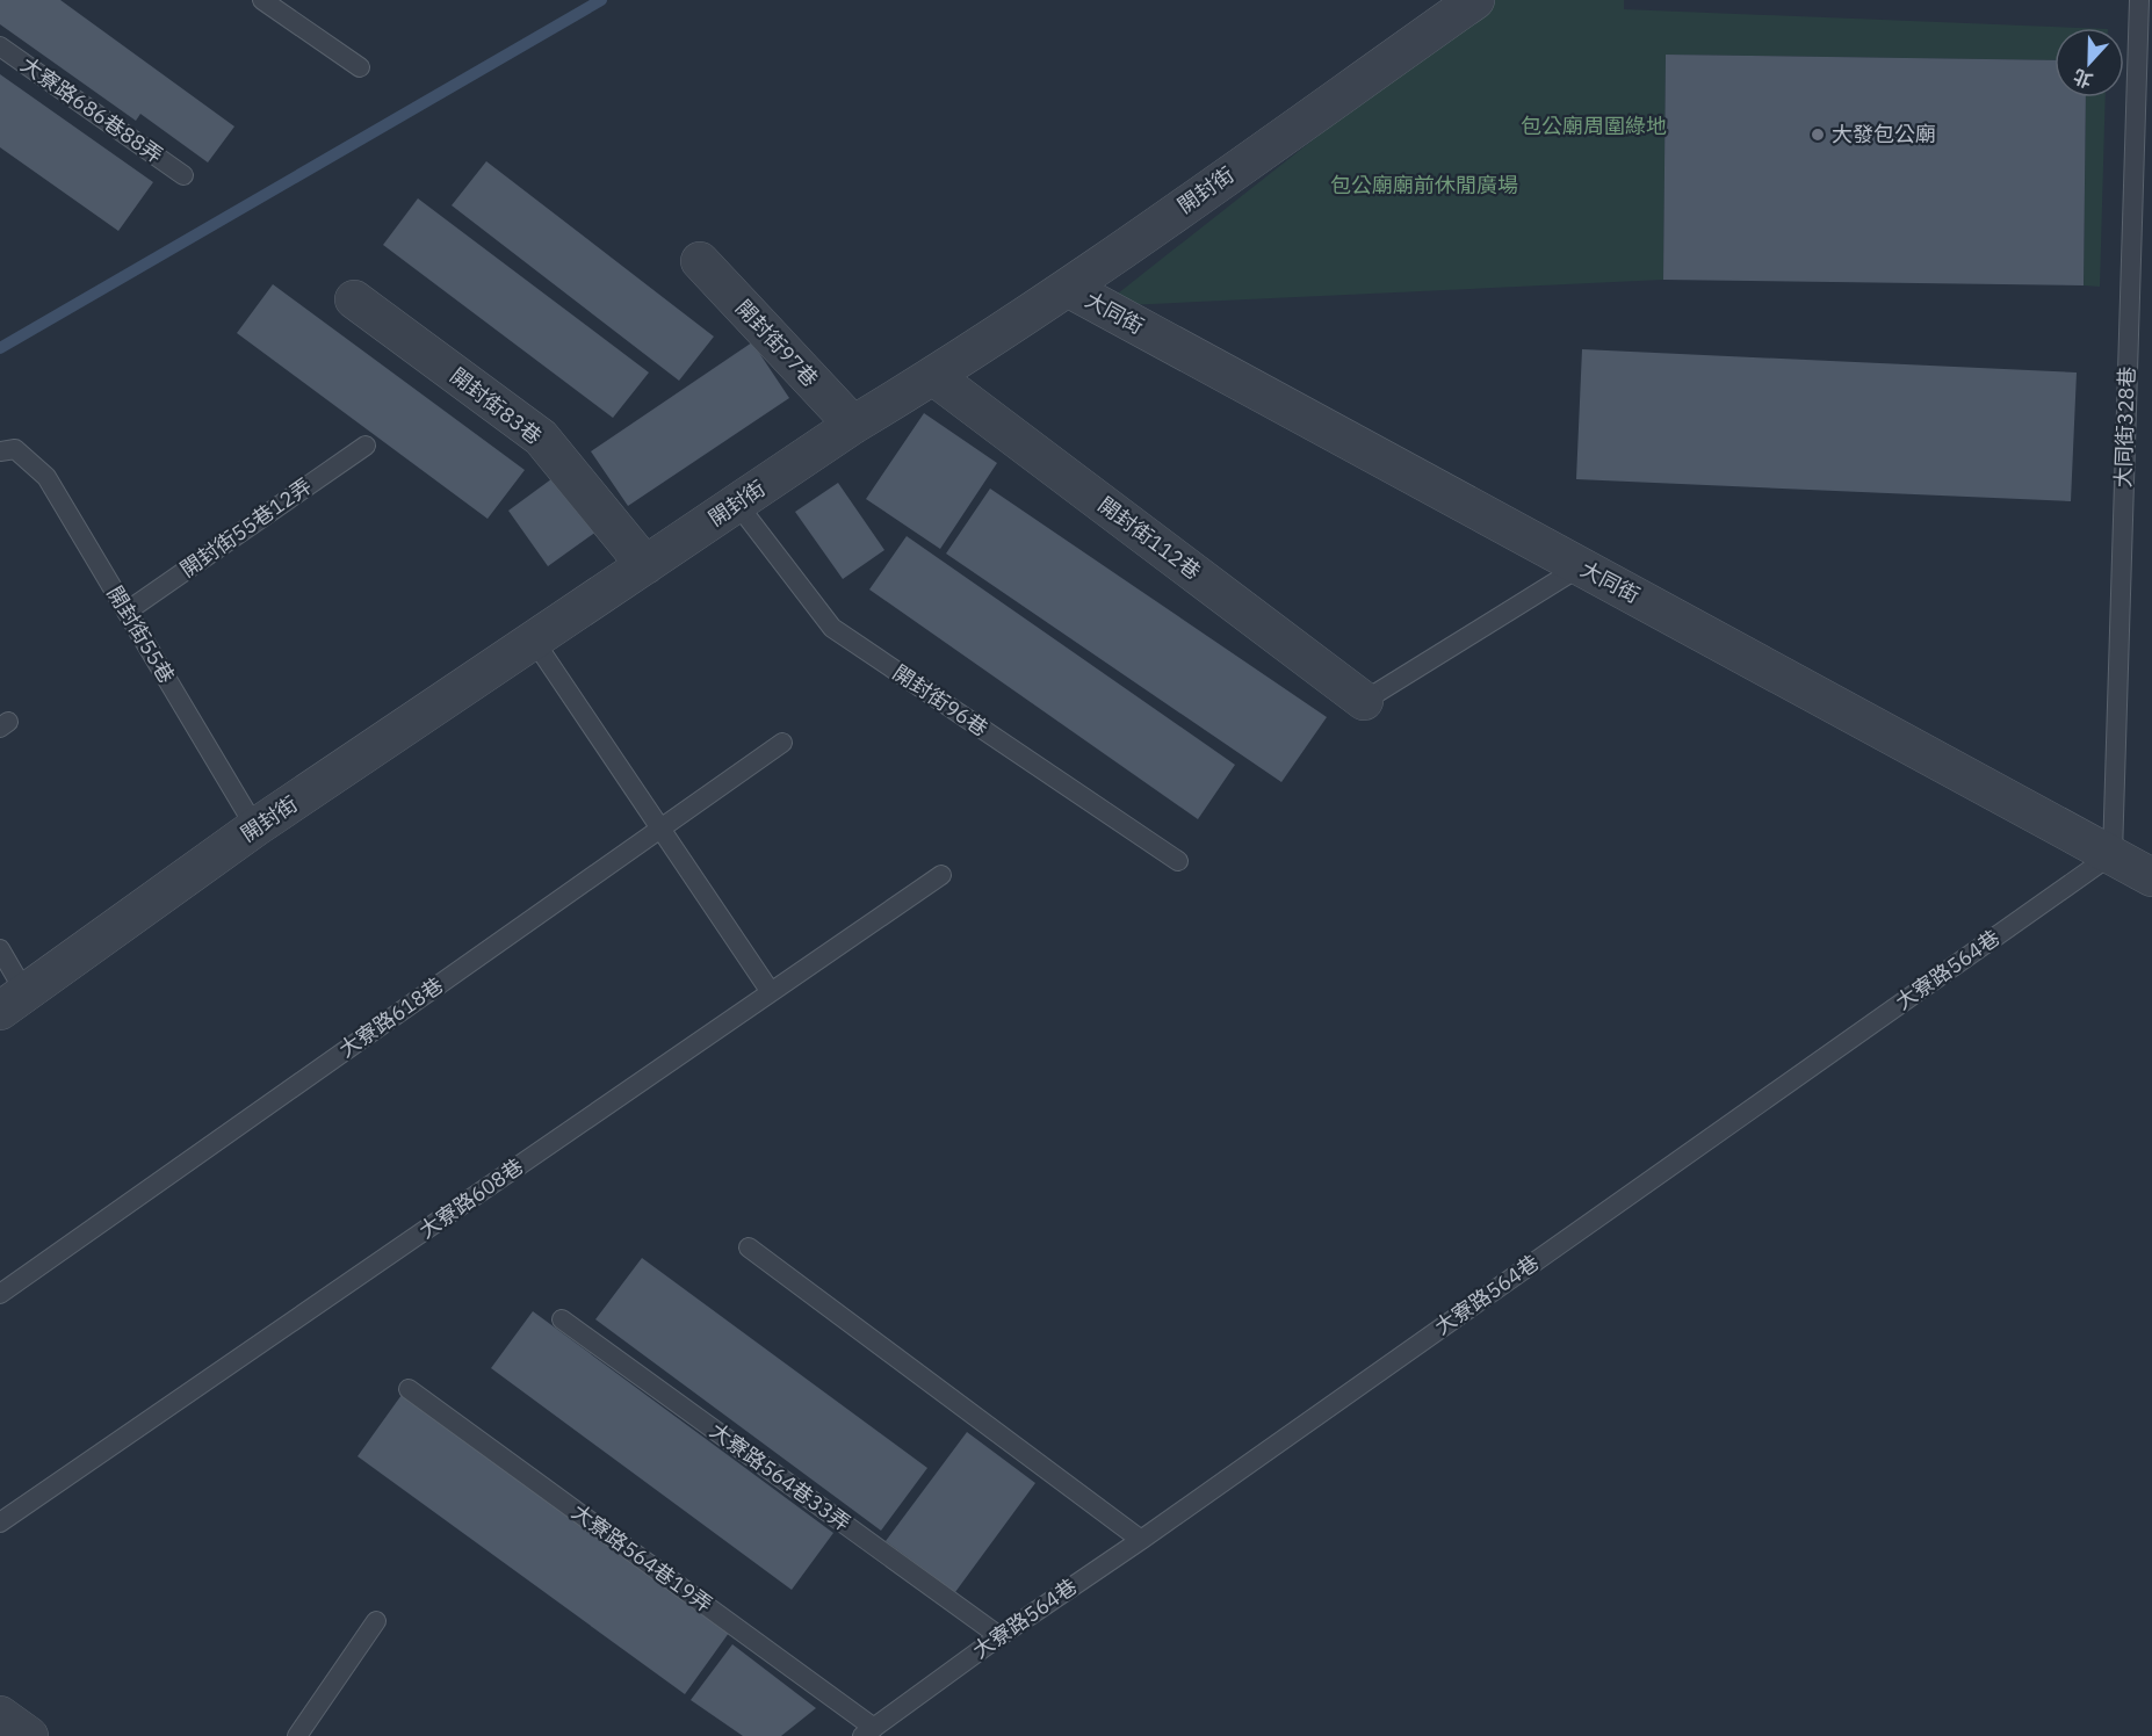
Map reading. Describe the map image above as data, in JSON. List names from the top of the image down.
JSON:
{
  "streets": {
    "street": [
      "開封街",
      "大同街",
      "開封街97巷",
      "開封街83巷",
      "開封街112巷"
    ],
    "lane": [
      "大寮路686巷88弄",
      "大同街328巷",
      "開封街55巷12弄",
      "開封街55巷",
      "開封街96巷",
      "大寮路564巷",
      "大寮路618巷",
      "大寮路608巷",
      "大寮路564巷33弄",
      "大寮路564巷19弄"
    ]
  },
  "crossings": [
    ["開封街", "大同街"],
    ["開封街", "開封街97巷"],
    ["開封街", "開封街83巷"],
    ["開封街", "開封街112巷"],
    ["開封街", "開封街55巷"],
    ["開封街", "開封街96巷"],
    ["大同街", "大同街328巷"],
    ["大同街", "大寮路564巷"],
    ["大同街328巷", "大寮路564巷"],
    ["開封街55巷12弄", "開封街55巷"],
    ["大寮路564巷", "大寮路564巷33弄"],
    ["大寮路564巷", "大寮路564巷19弄"]
  ],
  "parks": ["包公廟周圍綠地", "包公廟廟前休閒廣場"],
  "places": ["大發包公廟"],
  "north": "bottom"
}
